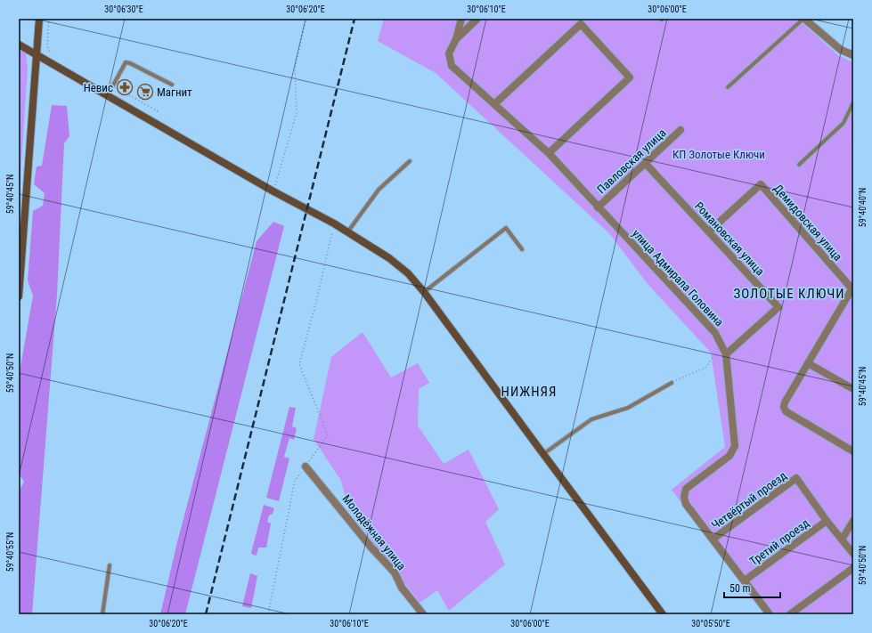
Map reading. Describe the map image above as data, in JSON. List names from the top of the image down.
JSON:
{
  "streets": {
    "street": [
      "Павловская улица",
      "Демидовская улица",
      "Романовская улица",
      "улица Адмирала Головина",
      "Четвёртый проезд",
      "Молодёжная улица",
      "Третий проезд"
    ]
  },
  "crossings": [
    ["Павловская улица", "Романовская улица"],
    ["Павловская улица", "улица Адмирала Головина"],
    ["Демидовская улица", "Романовская улица"],
    ["Романовская улица", "улица Адмирала Головина"],
    ["улица Адмирала Головина", "Четвёртый проезд"],
    ["улица Адмирала Головина", "Третий проезд"],
    ["Четвёртый проезд", "Третий проезд"]
  ],
  "districts": ["ЗОЛОТЫЕ КЛЮЧИ", "НИЖНЯЯ"],
  "parks": ["КП Золотые Ключи"],
  "places": {
    "pharmacy": ["Невис"],
    "supermarket": ["Магнит"]
  },
  "scale_bar": "50 m",
  "coordinates": [
    "30°06'30\"E",
    "30°06'20\"E",
    "30°06'10\"E",
    "30°06'00\"E",
    "59°40'45\"N",
    "59°40'40\"N",
    "59°40'50\"N",
    "59°40'55\"N",
    "30°05'50\"E"
  ]
}
